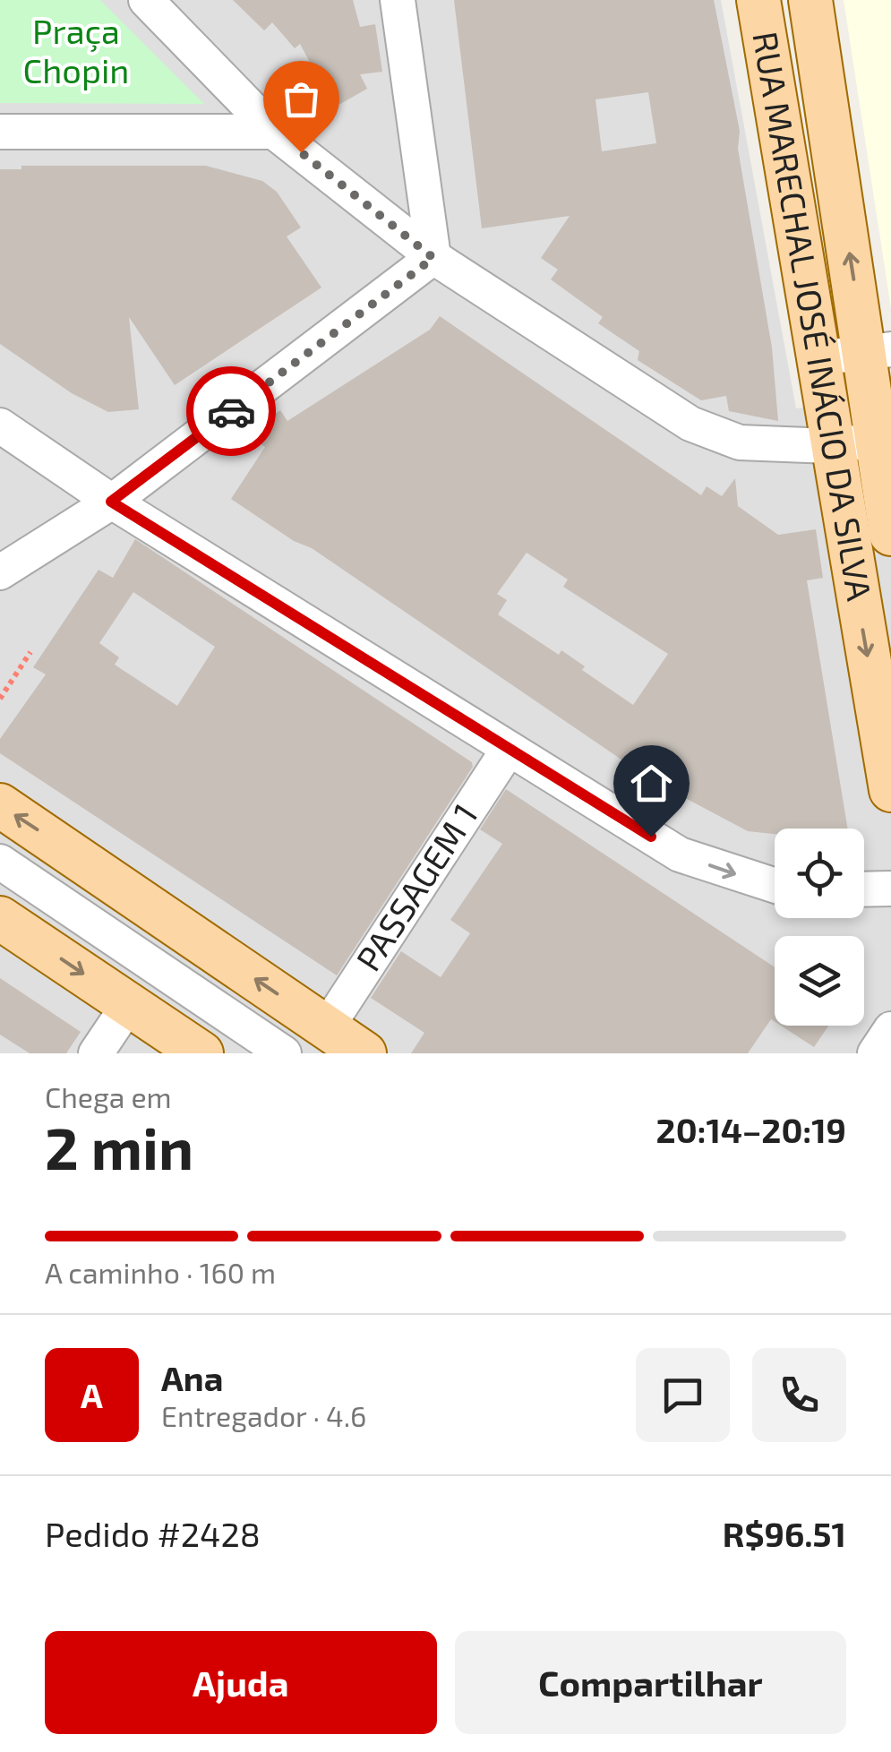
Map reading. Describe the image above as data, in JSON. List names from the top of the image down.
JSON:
{
  "streets": {
    "main road": ["RUA MARECHAL JOSÉ INÁCIO DA SILVA"],
    "street": ["PASSAGEM 1"]
  },
  "parks": ["Praça Chopin"],
  "page": {
    "heading": ["2 min", "Chega em", "20:14–20:19"],
    "panel": [
      "Ana",
      "Entregador · 4.6",
      "Pedido #2428",
      "R$96.51"
    ],
    "bar": "A caminho · 160 m",
    "round": "A",
    "buttons": ["Ajuda", "Compartilhar"]
  }
}
